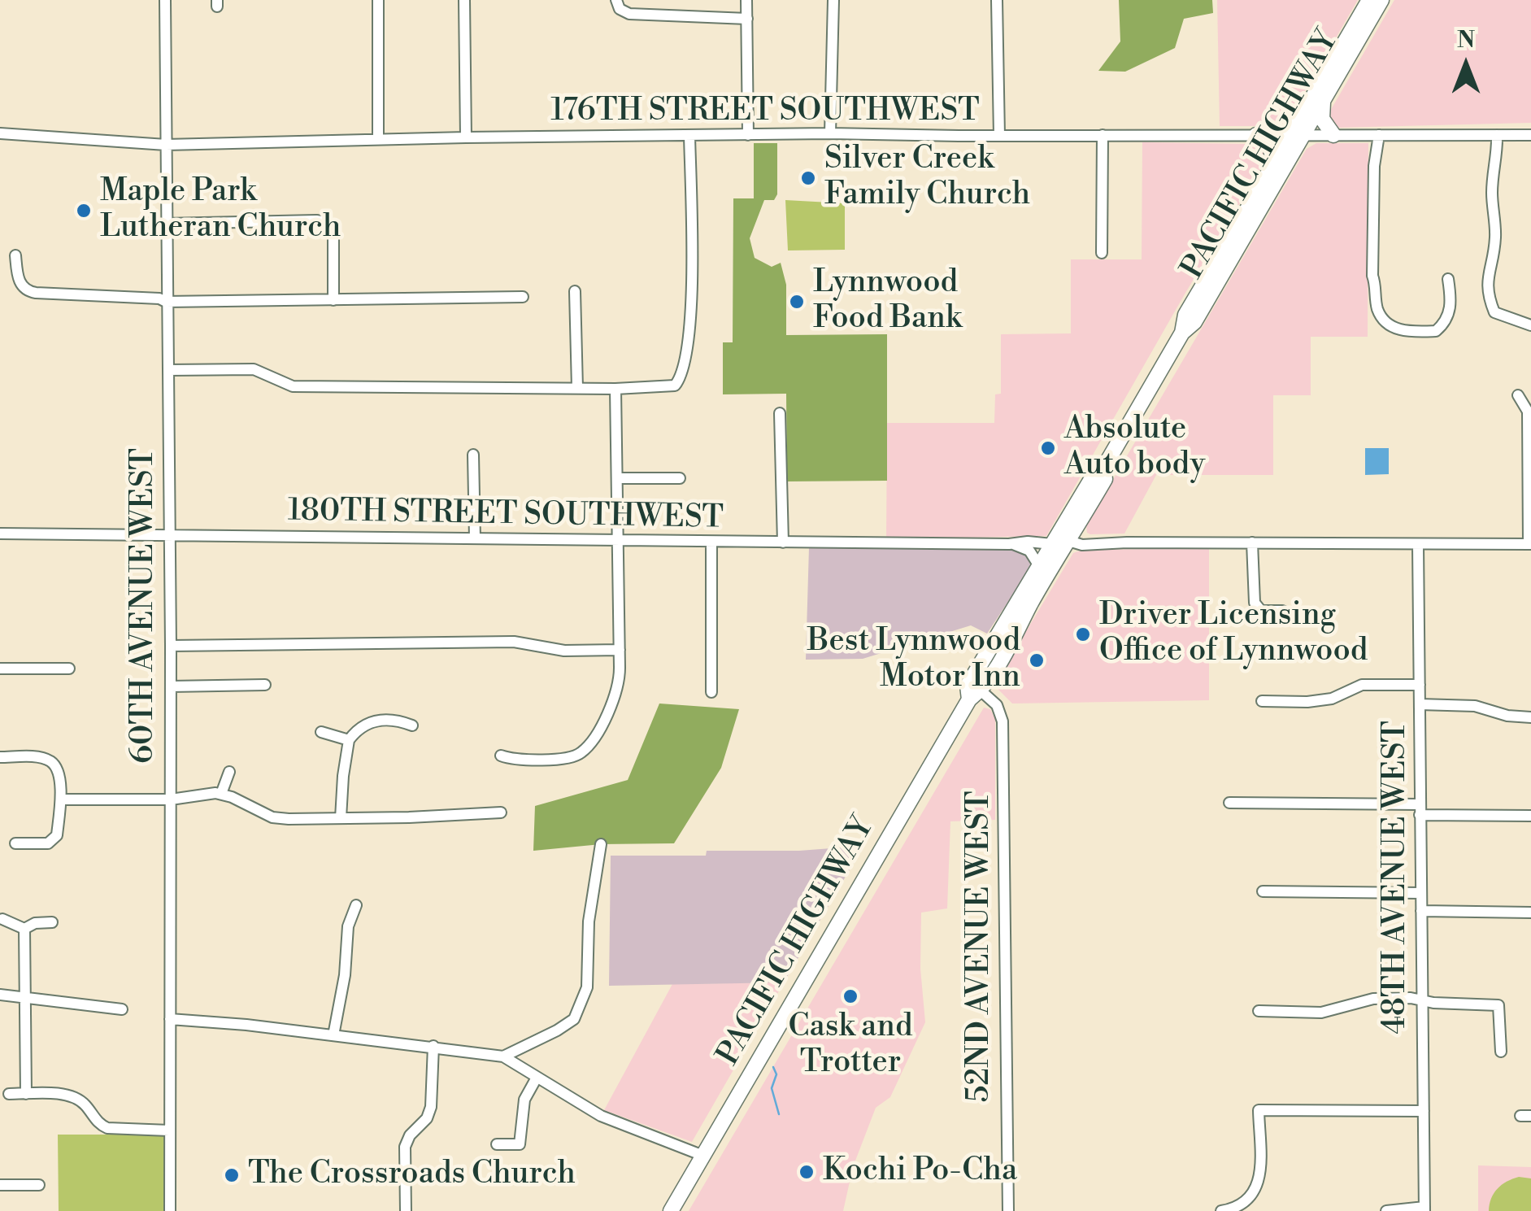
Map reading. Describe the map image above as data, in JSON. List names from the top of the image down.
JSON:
{
  "streets": {
    "highway": ["PACIFIC HIGHWAY"],
    "street": [
      "176TH STREET SOUTHWEST",
      "180TH STREET SOUTHWEST",
      "60TH AVENUE WEST",
      "48TH AVENUE WEST",
      "52ND AVENUE WEST"
    ]
  },
  "crossings": [
    ["176TH STREET SOUTHWEST", "PACIFIC HIGHWAY"],
    ["176TH STREET SOUTHWEST", "60TH AVENUE WEST"],
    ["PACIFIC HIGHWAY", "180TH STREET SOUTHWEST"],
    ["PACIFIC HIGHWAY", "52ND AVENUE WEST"],
    ["180TH STREET SOUTHWEST", "60TH AVENUE WEST"]
  ],
  "places": [
    "Silver Creek Family Church",
    "Maple Park Lutheran Church",
    "Lynnwood Food Bank",
    "Absolute Auto body",
    "Driver Licensing Office of Lynnwood",
    "Best Lynnwood Motor Inn",
    "Cask and Trotter",
    "Kochi Po-Cha",
    "The Crossroads Church"
  ],
  "north": "top"
}
